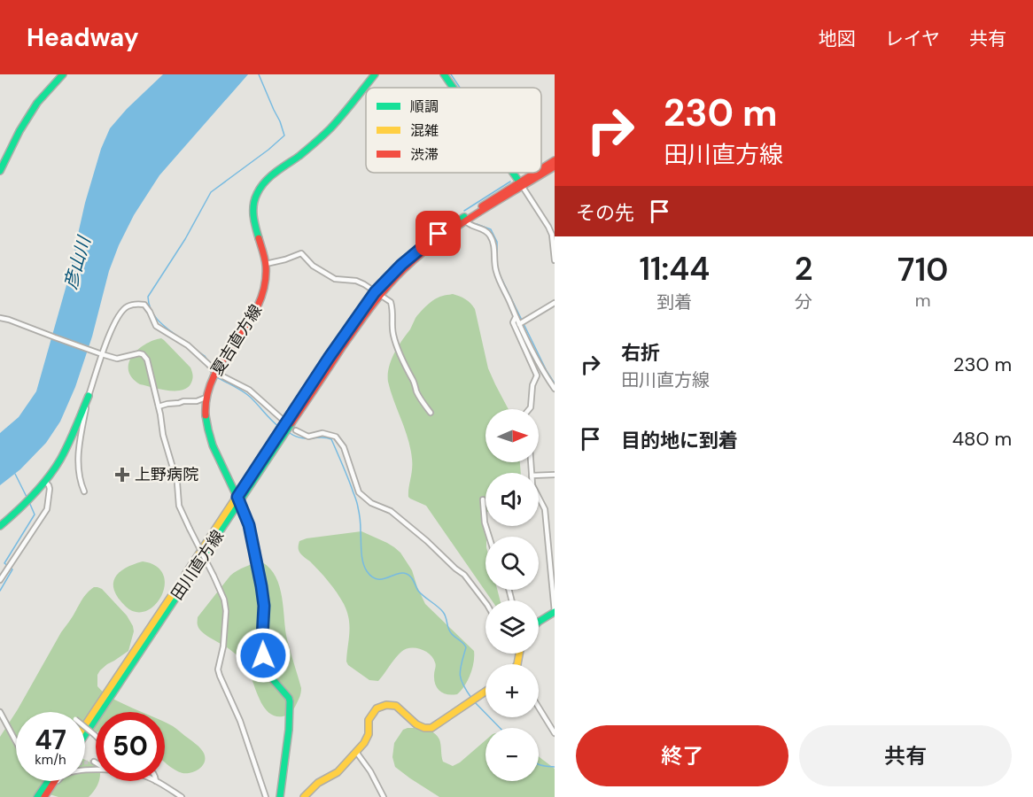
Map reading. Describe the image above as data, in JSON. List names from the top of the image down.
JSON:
{
  "streets": {
    "main road": ["夏吉直方線", "田川直方線"]
  },
  "crossings": [
    ["夏吉直方線", "田川直方線"]
  ],
  "water": ["彦山川"],
  "places": {
    "health": ["上野病院"]
  },
  "legend": ["順調", "混雑", "渋滞"],
  "north": "right",
  "page": {
    "header": "Headway",
    "nav": ["地図", "レイヤ", "共有"],
    "turn": ["230 m", "田川直方線"],
    "then": "その先",
    "eta": [
      "11:44",
      "到着",
      "2",
      "分",
      "710",
      "m"
    ],
    "list": [
      {
        "name": "右折",
        "note": "田川直方線",
        "value": "230 m"
      },
      {
        "name": "目的地に到着",
        "value": "480 m"
      }
    ],
    "map_buttons": ["+", "−"],
    "speed": "47 km/h",
    "limit": "50",
    "buttons": ["終了", "共有"]
  }
}
